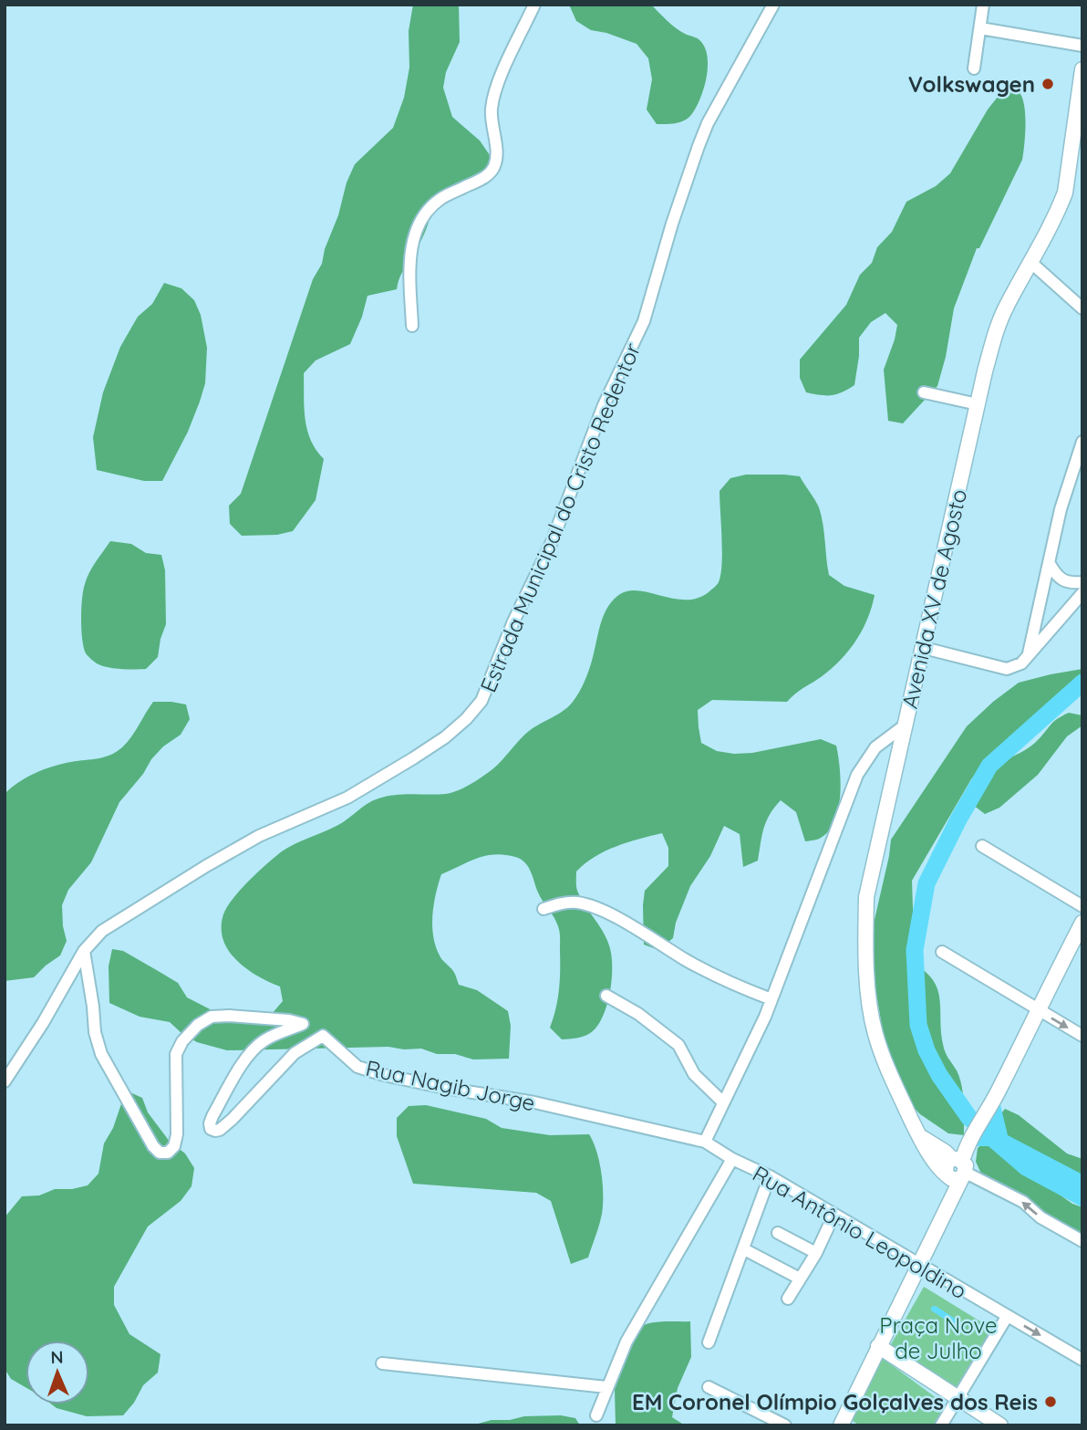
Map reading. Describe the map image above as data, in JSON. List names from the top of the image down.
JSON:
{
  "streets": {
    "street": [
      "Estrada Municipal do Cristo Redentor",
      "Avenida XV de Agosto",
      "Rua Nagib Jorge",
      "Rua Antônio Leopoldino"
    ]
  },
  "crossings": [
    ["Rua Nagib Jorge", "Rua Antônio Leopoldino"]
  ],
  "parks": ["Praça Nove de Julho"],
  "places": ["Volkswagen", "EM Coronel Olímpio Golçalves dos Reis"],
  "north": "top"
}
